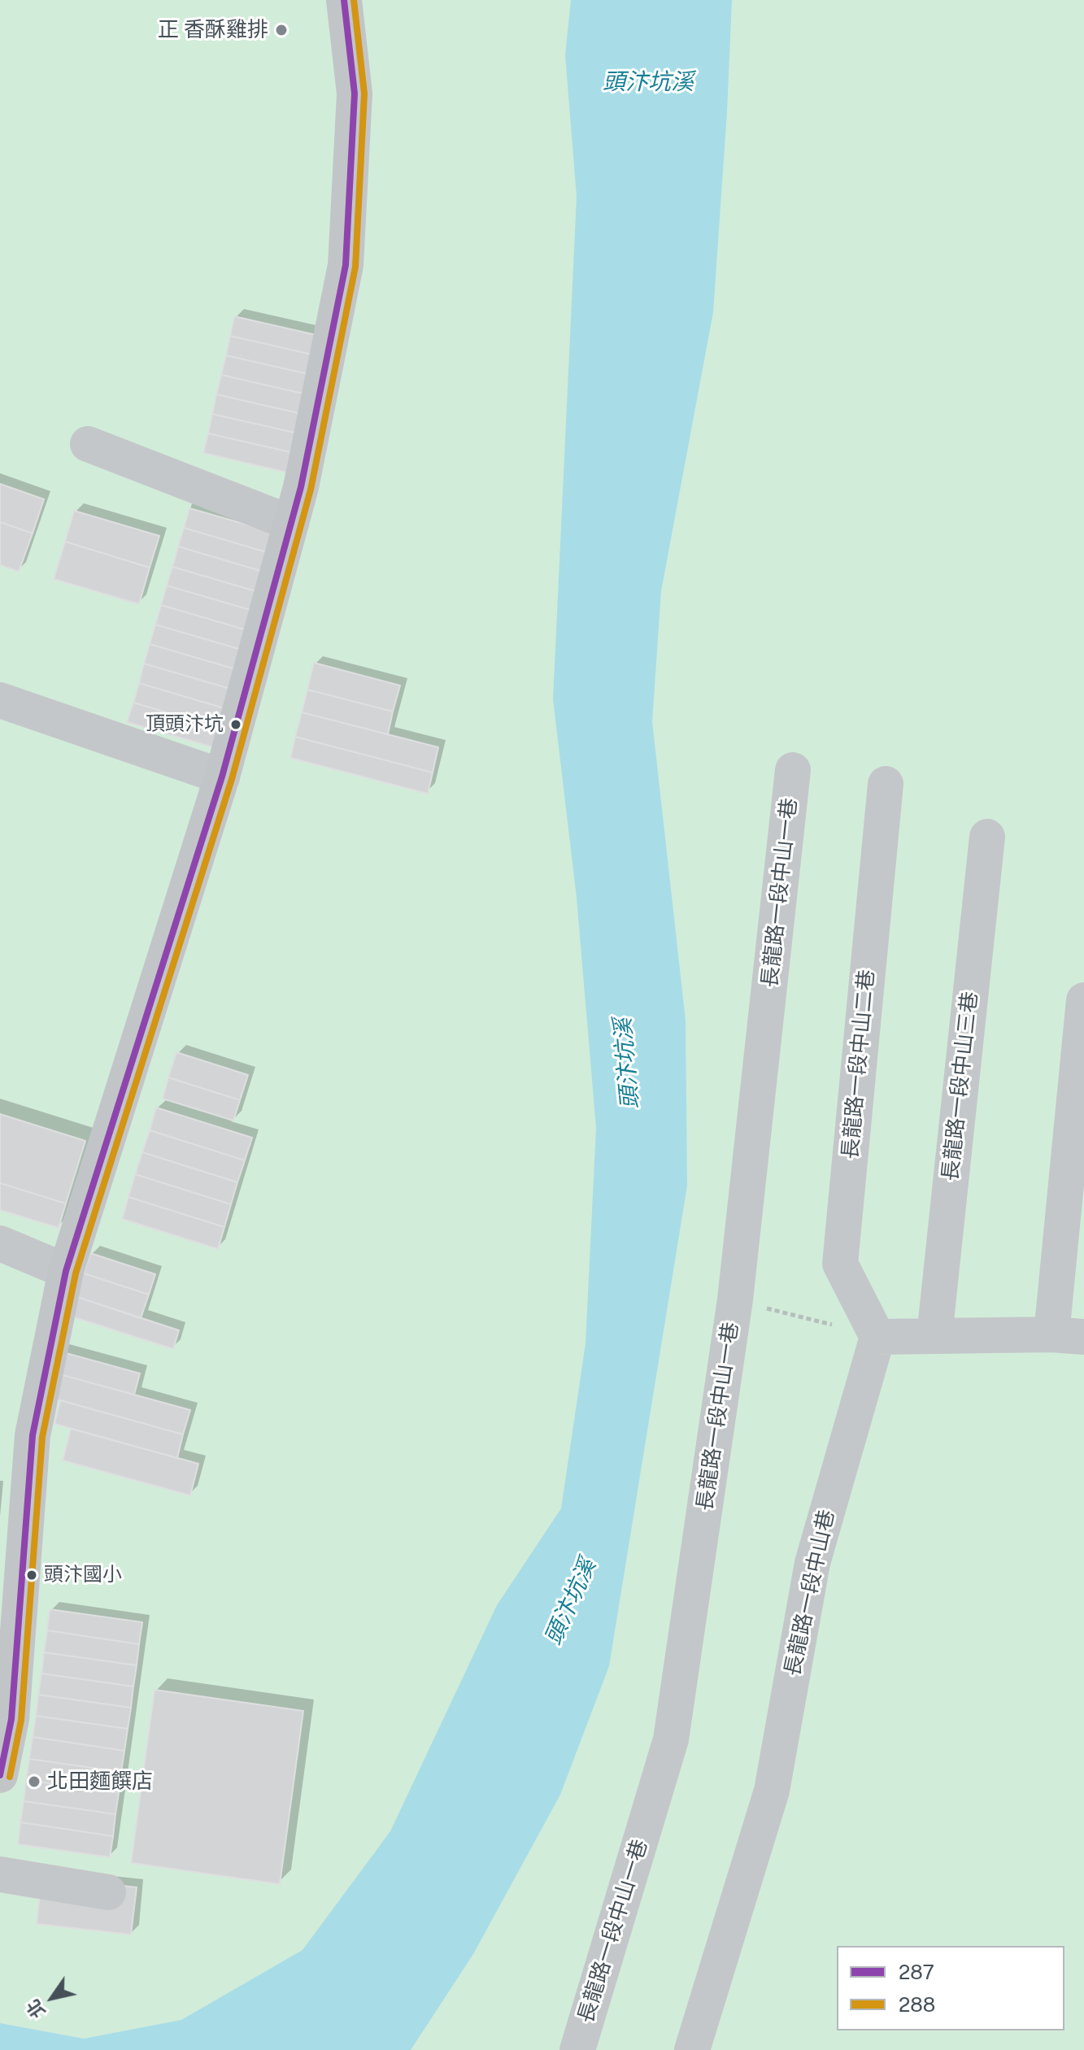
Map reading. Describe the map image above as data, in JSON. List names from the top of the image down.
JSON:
{
  "streets": {
    "street": [
      "長龍路一段中山一巷",
      "長龍路一段中山二巷",
      "長龍路一段中山三巷",
      "長龍路一段中山巷"
    ]
  },
  "crossings": [
    ["長龍路一段中山二巷", "長龍路一段中山巷"]
  ],
  "water": ["頭汴坑溪"],
  "places": [
    "正 香酥雞排",
    "頂頭汴坑",
    "頭汴國小",
    "北田麵饌店"
  ],
  "lines": ["transit line 287", "transit line 288"],
  "legend": ["287", "288"],
  "north": "bottom left"
}
